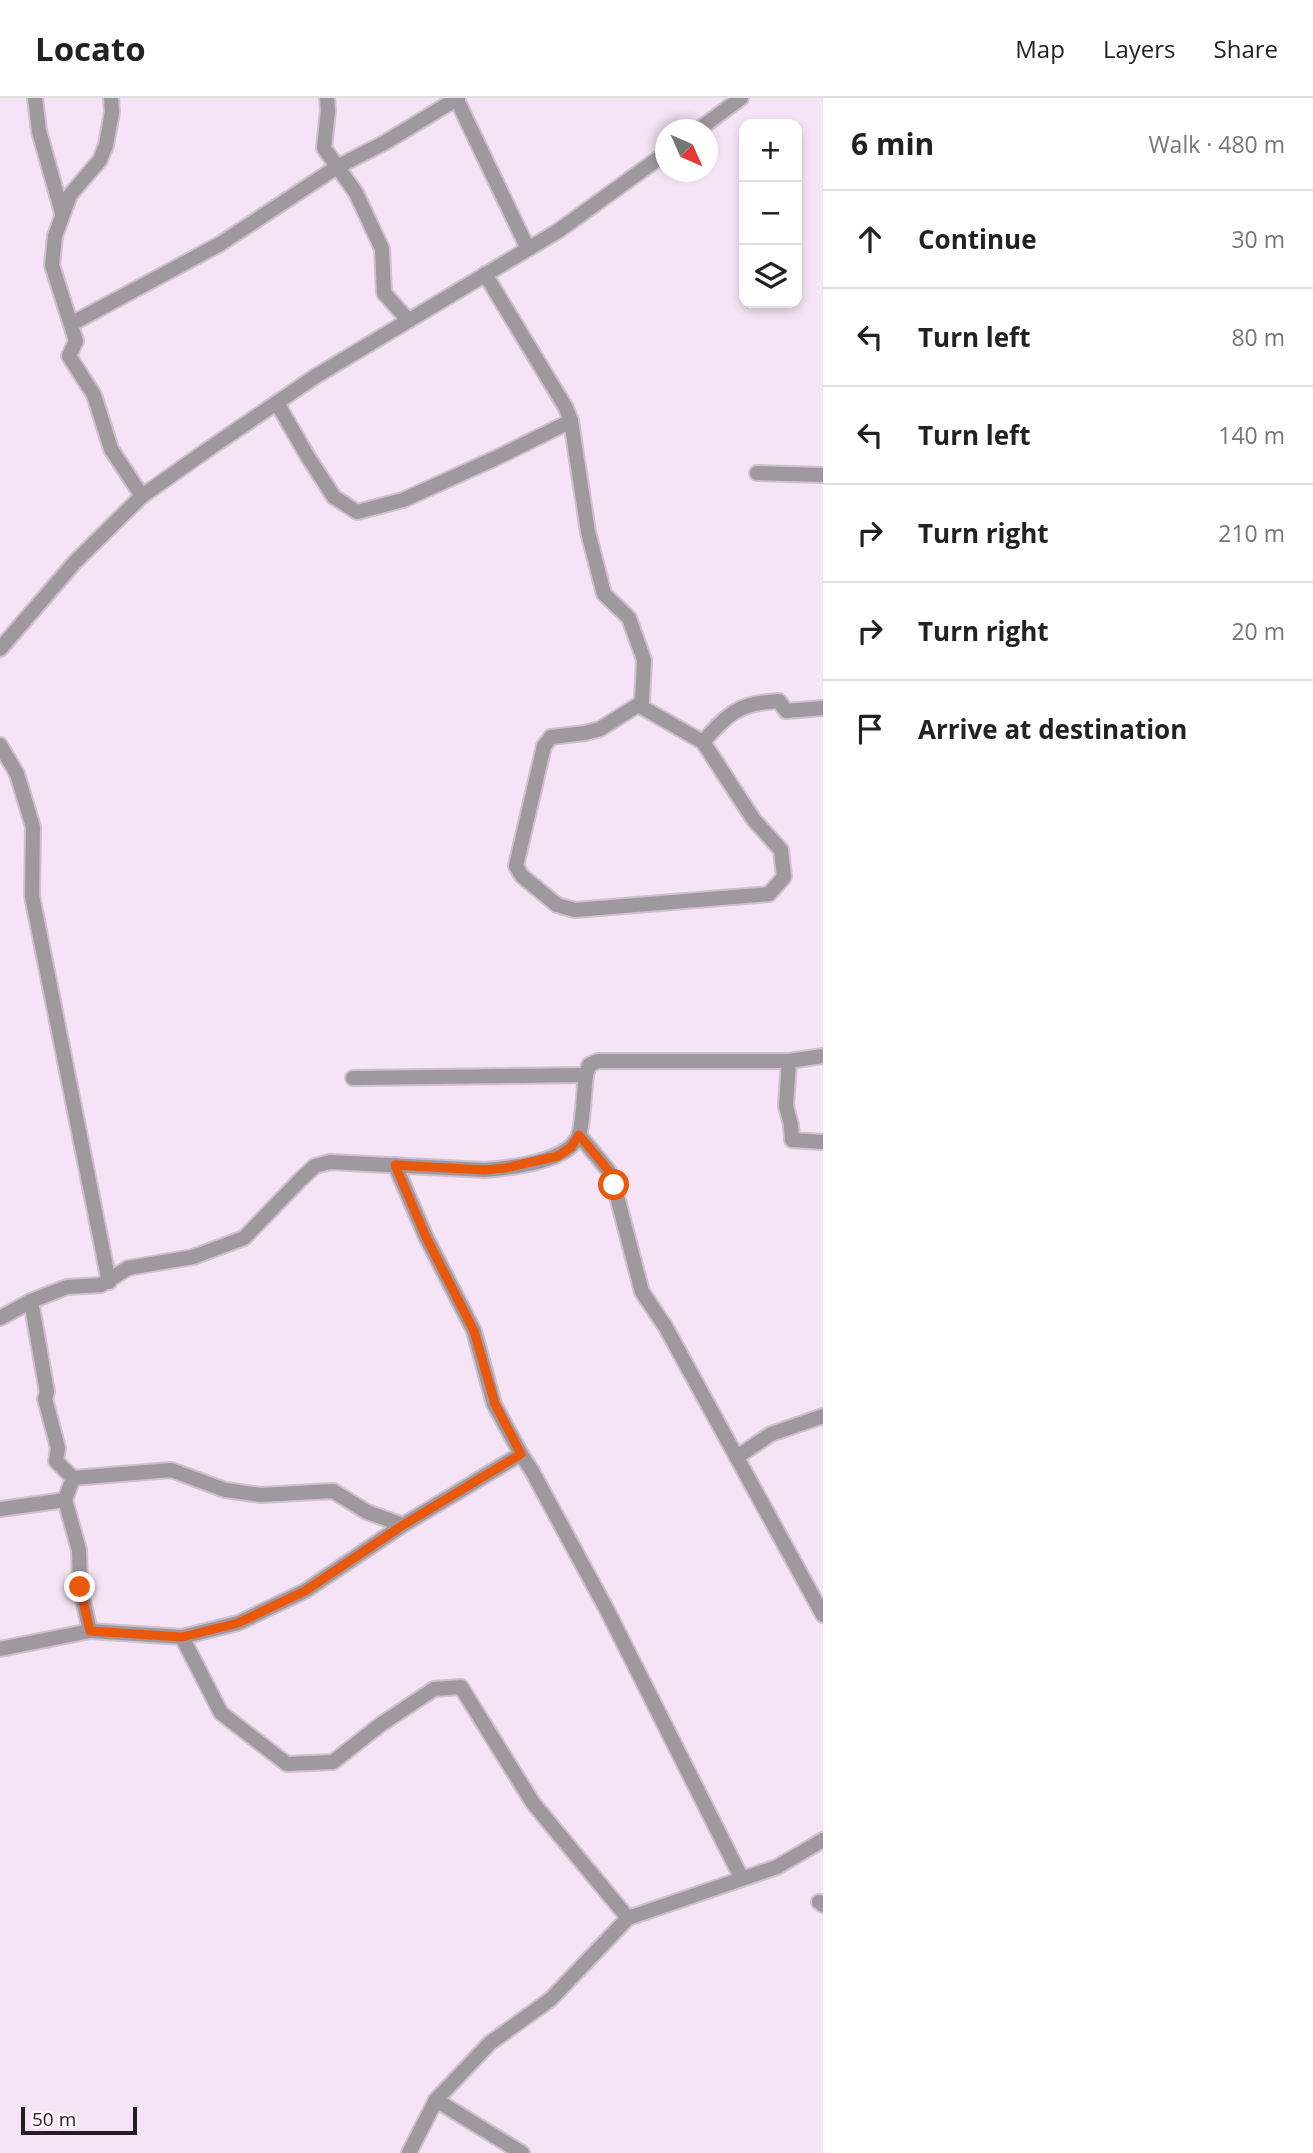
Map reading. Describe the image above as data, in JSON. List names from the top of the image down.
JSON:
{
  "scale_bar": "50 m",
  "north": "bottom right",
  "page": {
    "header": "Locato",
    "nav": ["Map", "Layers", "Share"],
    "heading": ["6 min", "Walk · 480 m"],
    "map_buttons": ["+", "−"],
    "list": [
      ["Continue", "30 m"],
      ["Turn left", "80 m"],
      ["Turn left", "140 m"],
      ["Turn right", "210 m"],
      ["Turn right", "20 m"],
      "Arrive at destination"
    ],
    "scale": "50 m"
  }
}
